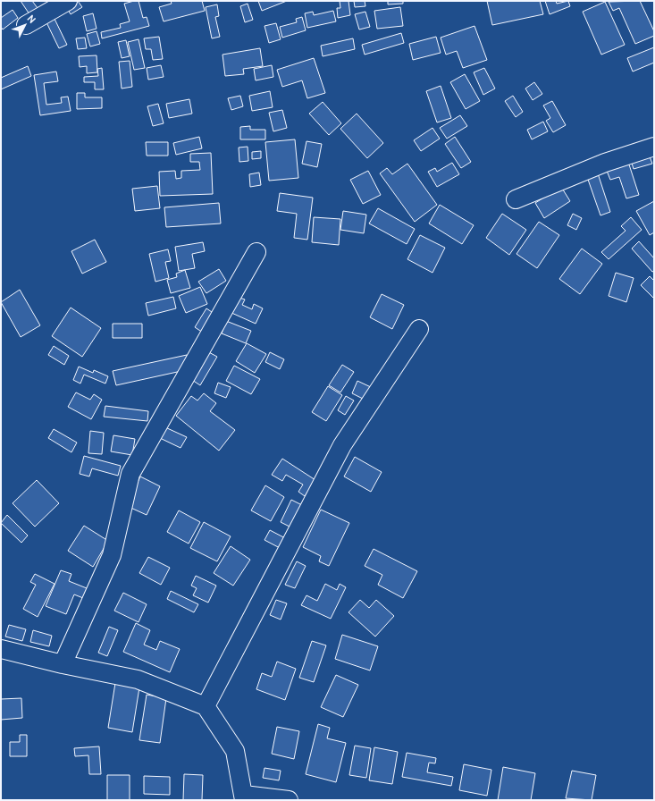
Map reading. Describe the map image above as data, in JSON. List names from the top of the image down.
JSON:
{
  "north": "top right"
}
